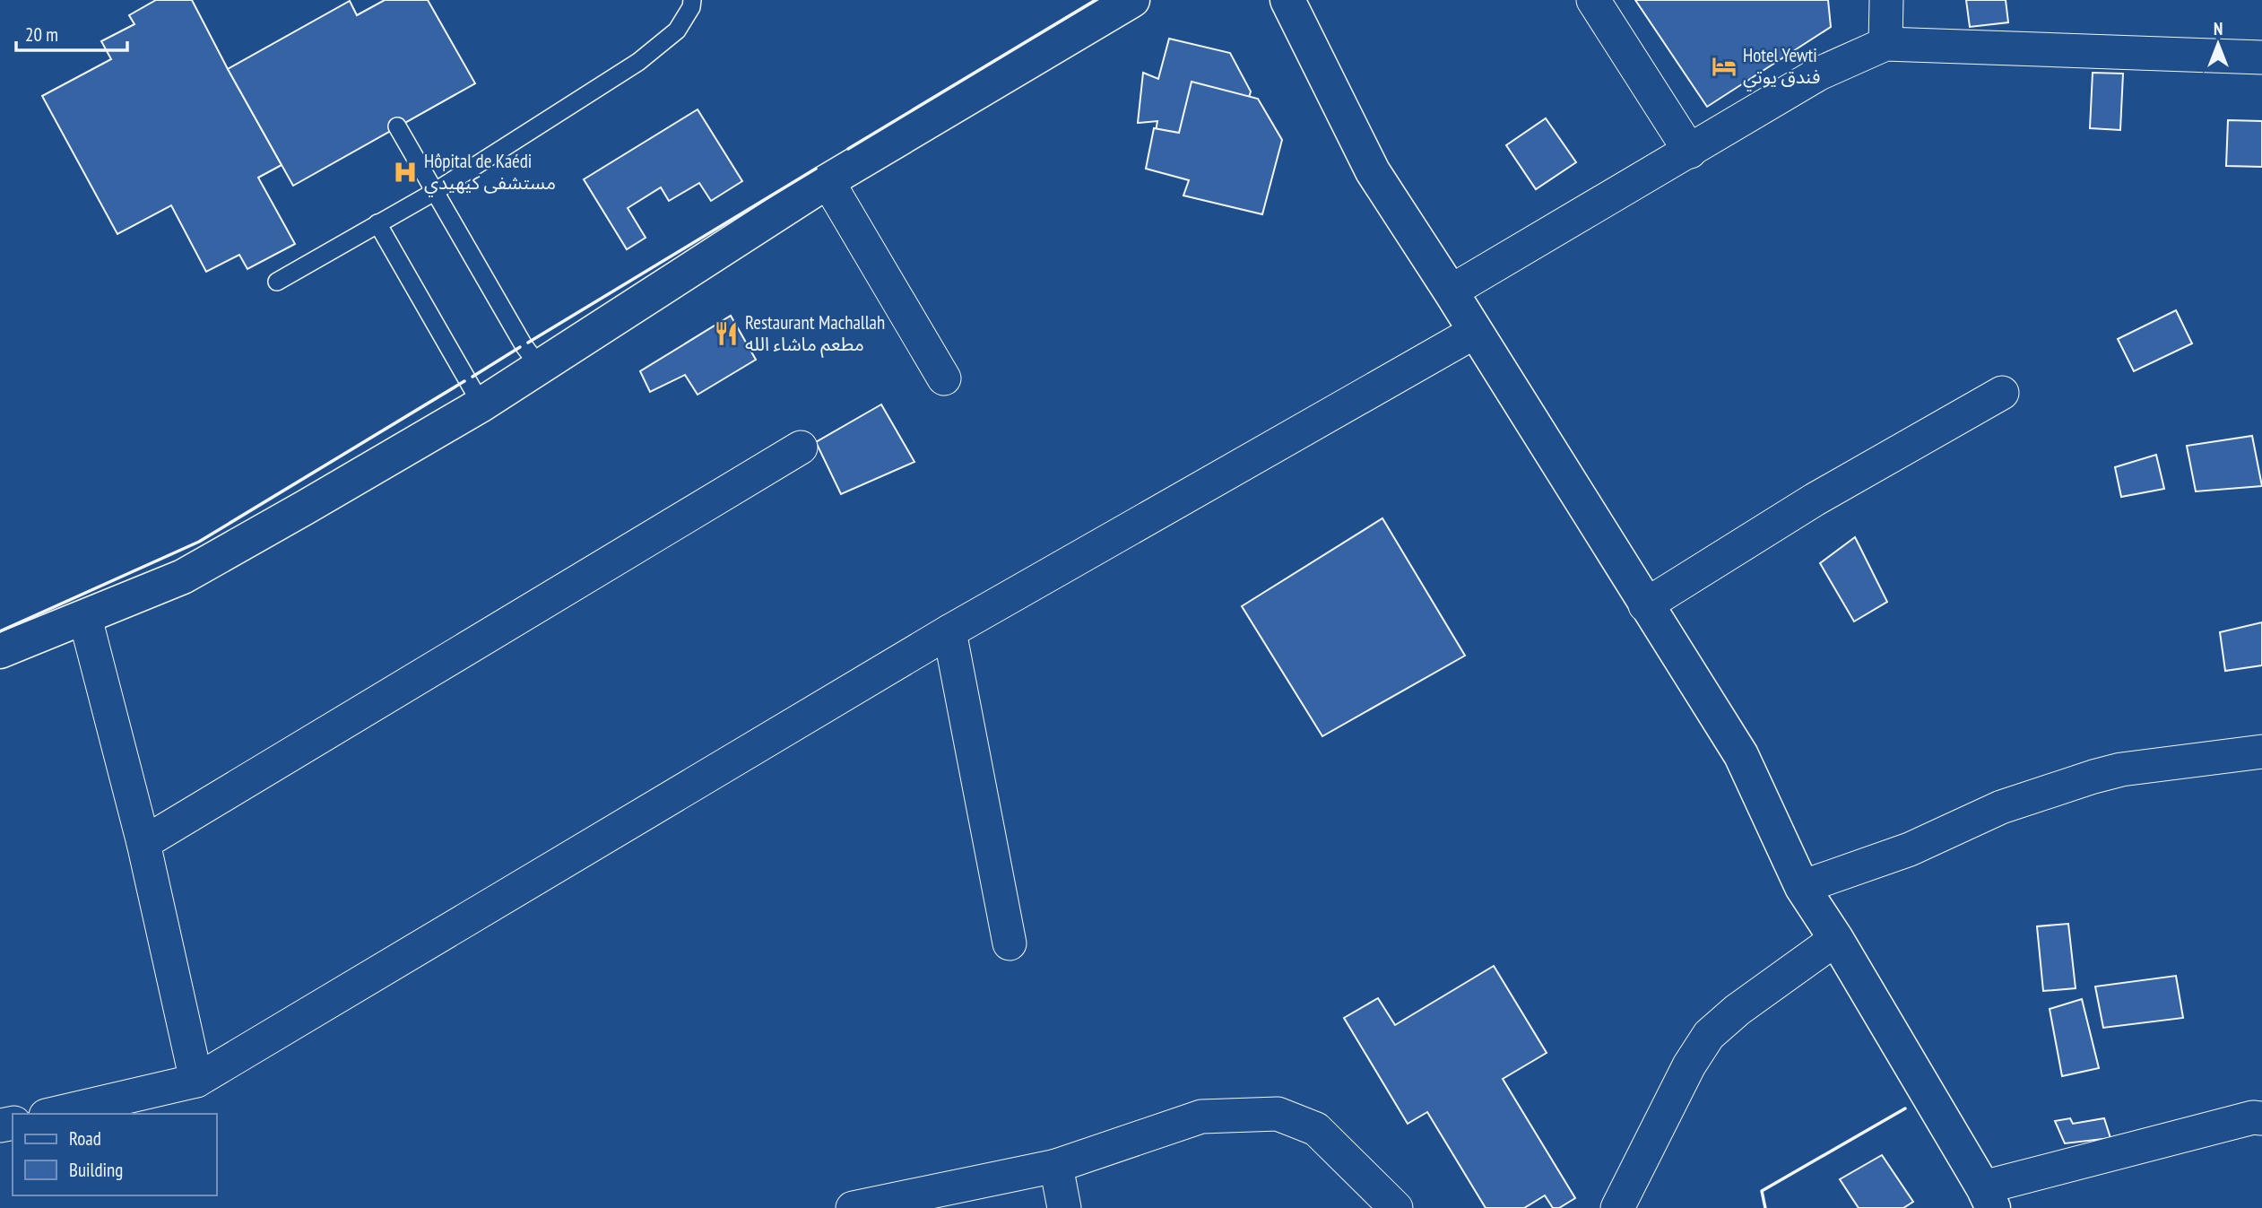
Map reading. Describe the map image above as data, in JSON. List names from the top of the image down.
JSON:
{
  "places": {
    "hotel": ["Hotel Yewti فندق يوتي"],
    "hospital": ["Hôpital de Kaédi مستشفى كيهيدي"],
    "restaurant": ["Restaurant Machallah مطعم ماشاء الله"]
  },
  "legend": ["Road", "Building"],
  "scale_bar": "20 m",
  "north": "top"
}
